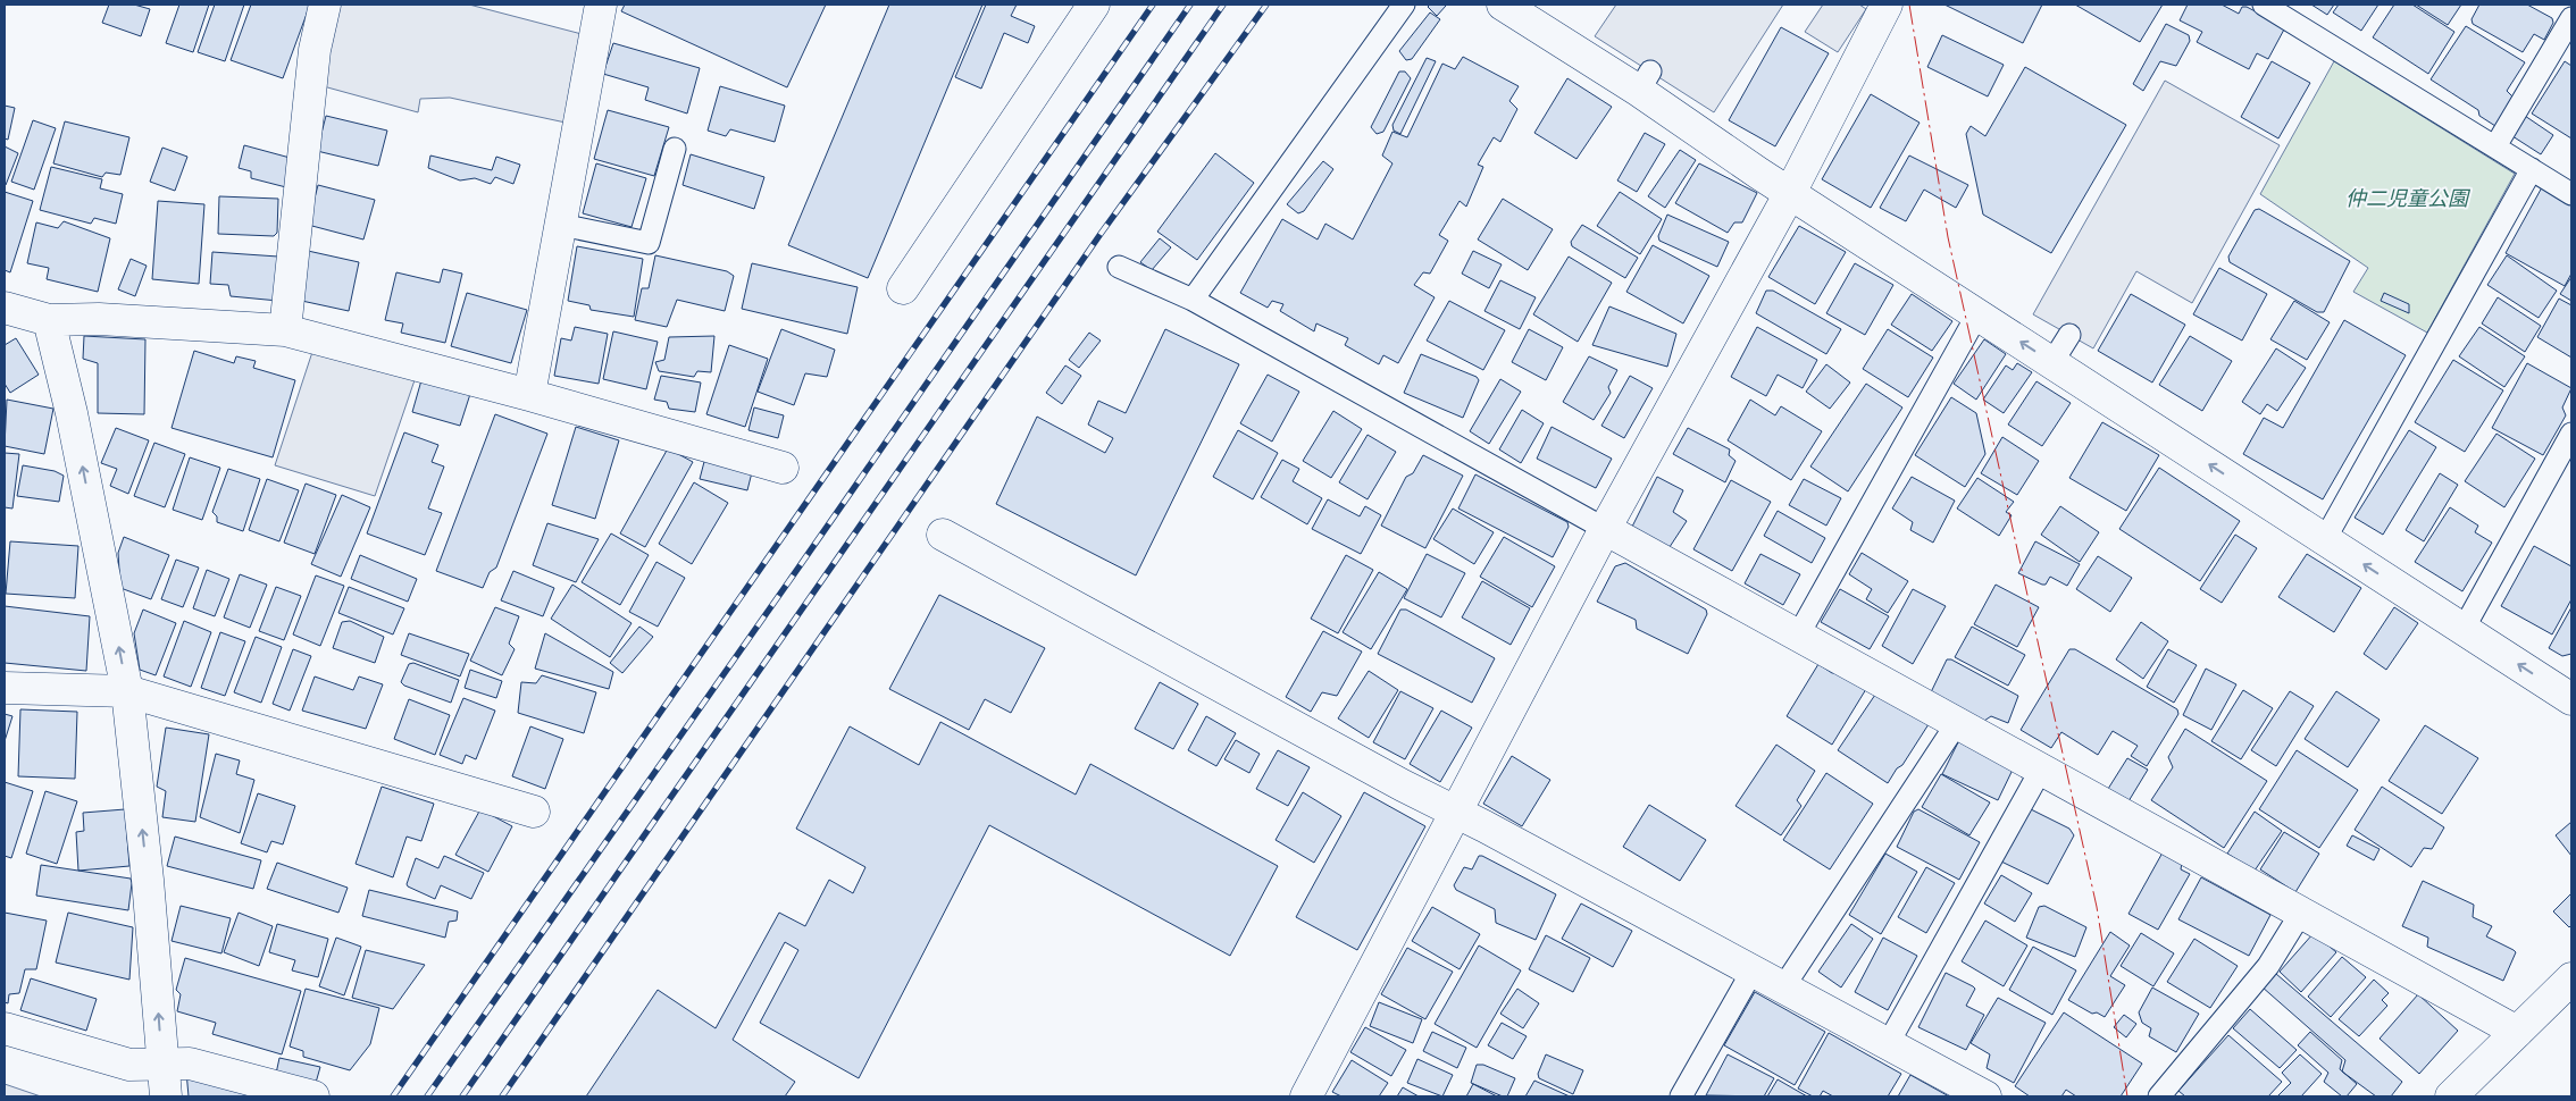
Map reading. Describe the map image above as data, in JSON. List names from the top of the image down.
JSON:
{
  "parks": ["仲二児童公園"]
}
